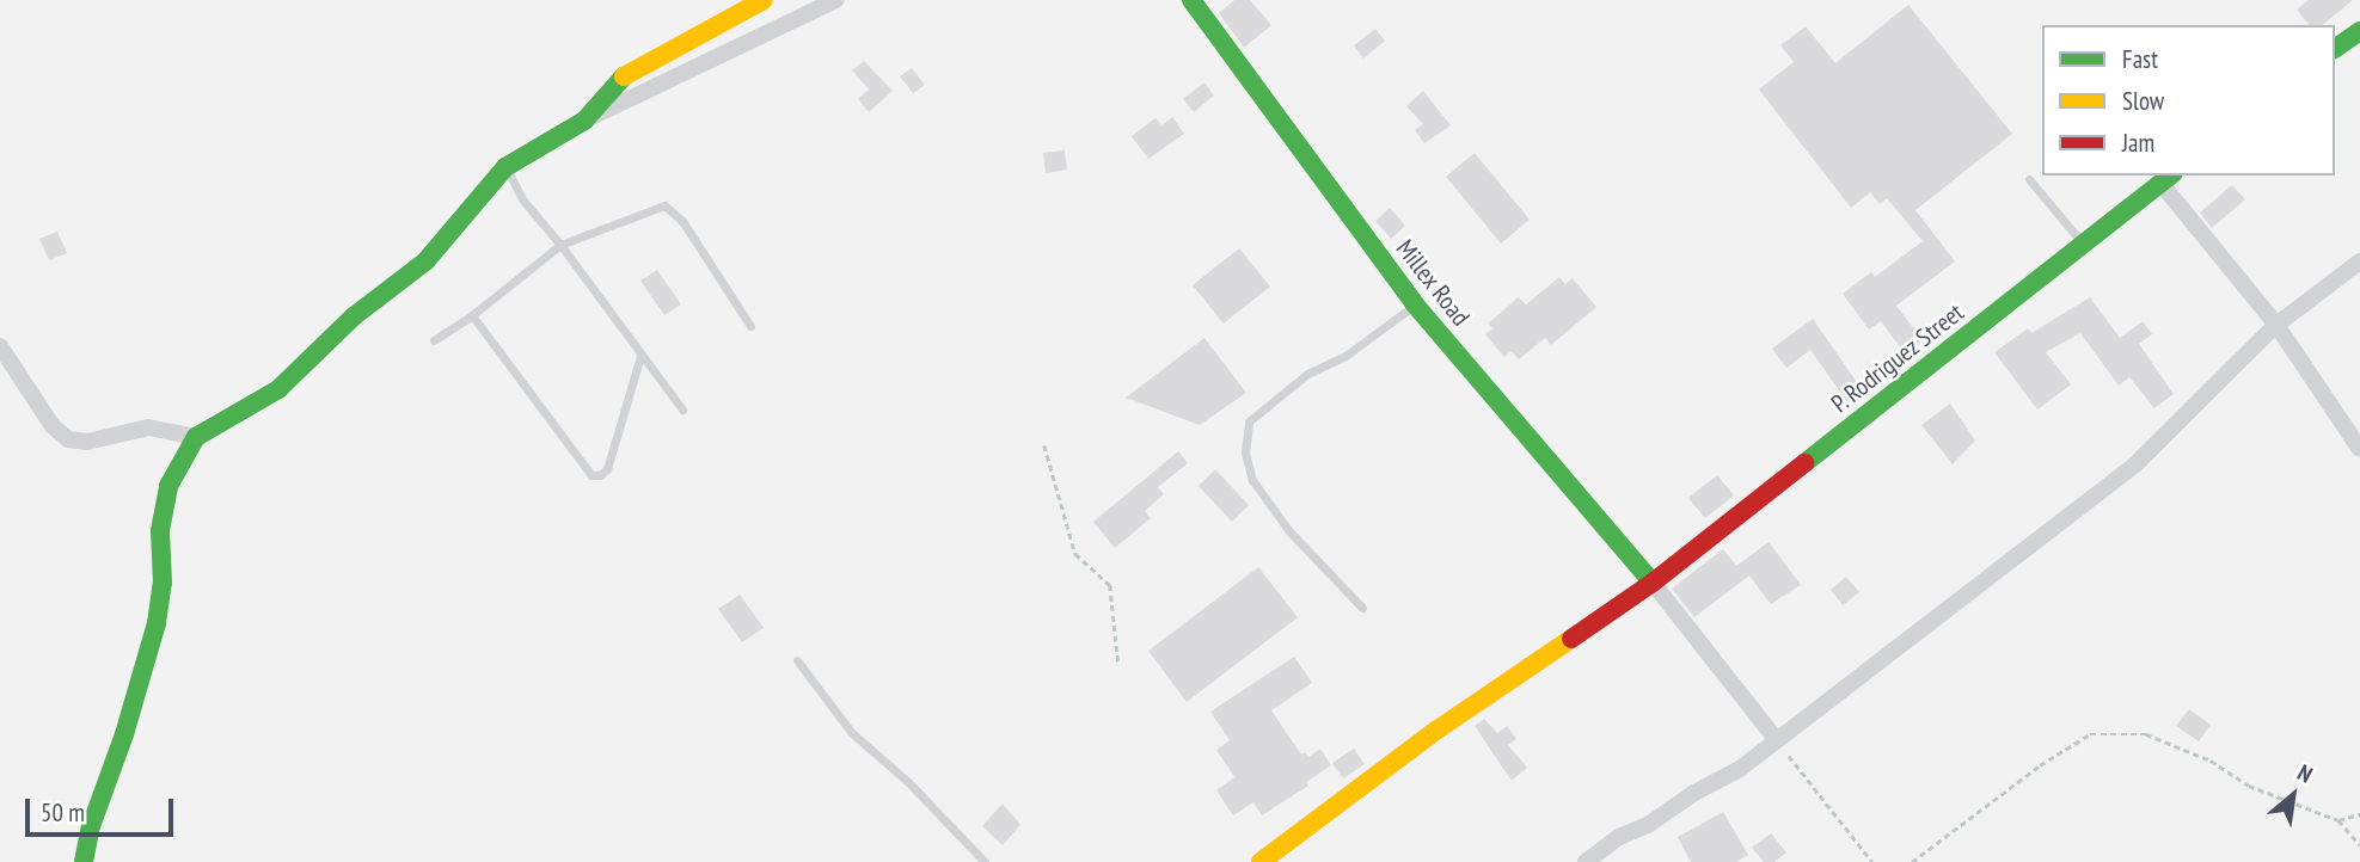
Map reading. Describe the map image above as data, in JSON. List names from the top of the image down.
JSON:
{
  "streets": {
    "street": ["Millex Road", "P. Rodriguez Street"]
  },
  "crossings": [
    ["Millex Road", "P. Rodriguez Street"]
  ],
  "legend": ["Fast", "Slow", "Jam"],
  "scale_bar": "50 m",
  "north": "top right"
}
